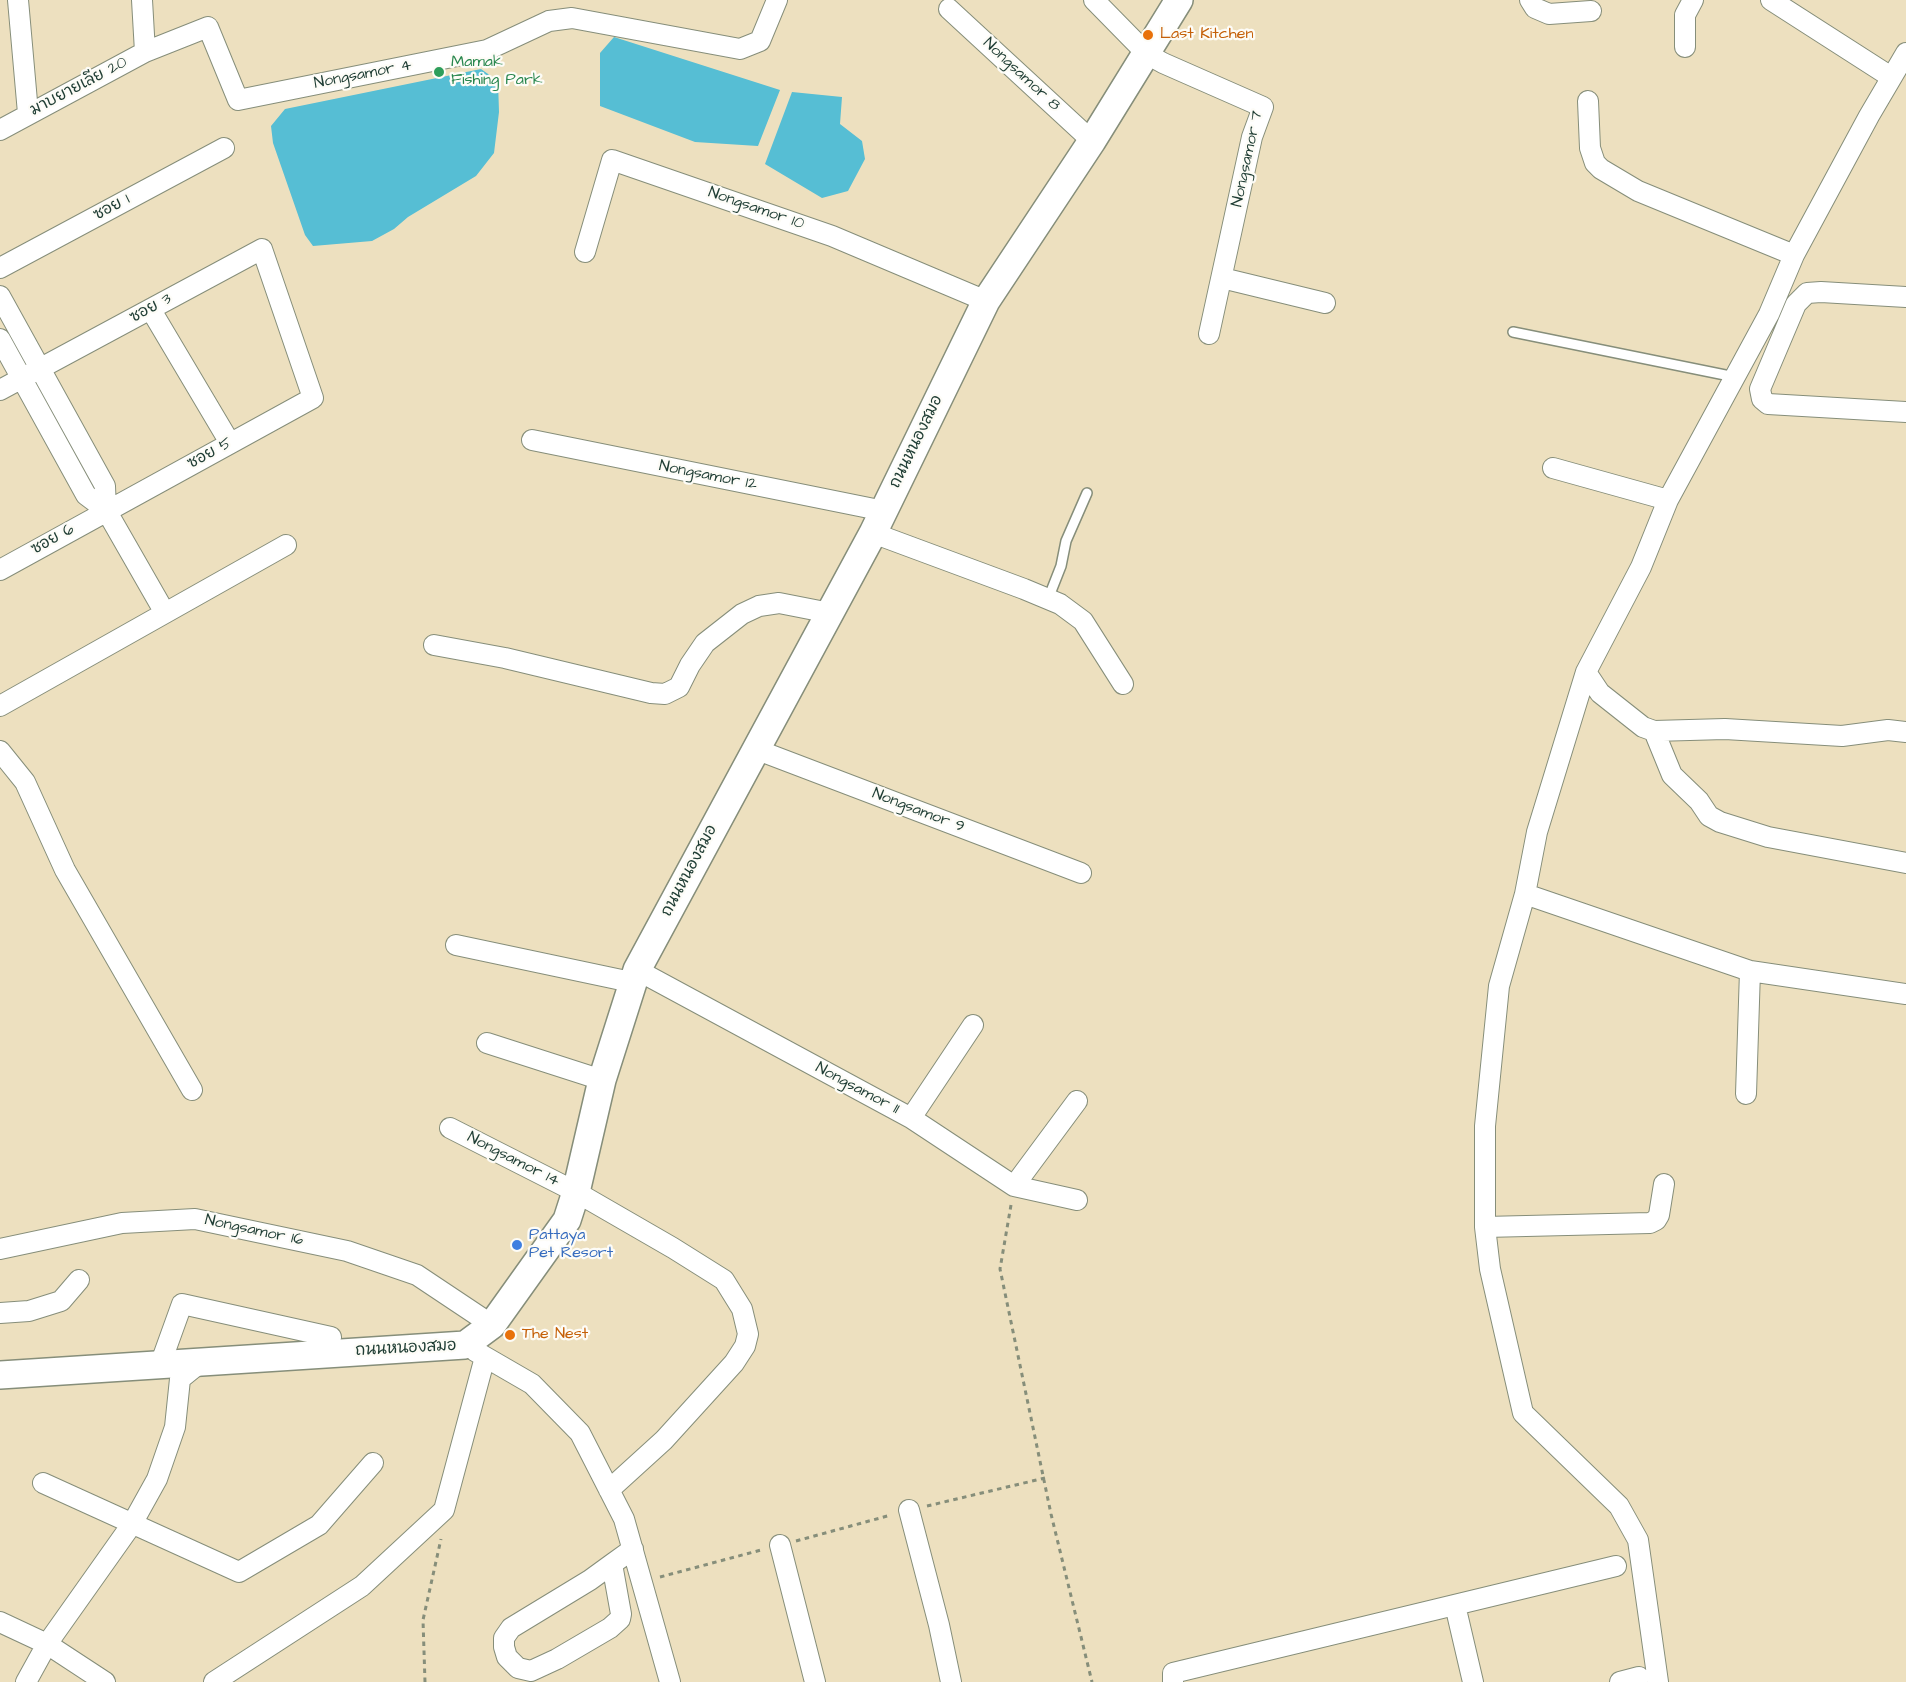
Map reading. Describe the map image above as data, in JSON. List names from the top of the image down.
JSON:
{
  "streets": {
    "street": [
      "Nongsamor 4",
      "Nongsamor 8",
      "มาบยายเลีย 20",
      "Nongsamor 7",
      "ซอย 1",
      "Nongsamor 10",
      "ซอย 3",
      "ถนนหนองสมอ",
      "ซอย 5",
      "Nongsamor 12",
      "ซอย 6",
      "Nongsamor 9",
      "Nongsamor 11",
      "Nongsamor 14",
      "Nongsamor 16"
    ]
  },
  "crossings": [
    ["Nongsamor 4", "มาบยายเลีย 20"],
    ["Nongsamor 8", "ถนนหนองสมอ"],
    ["Nongsamor 7", "ถนนหนองสมอ"],
    ["Nongsamor 10", "ถนนหนองสมอ"],
    ["ซอย 3", "ซอย 5"],
    ["ถนนหนองสมอ", "Nongsamor 12"],
    ["ถนนหนองสมอ", "Nongsamor 9"],
    ["ถนนหนองสมอ", "Nongsamor 11"],
    ["ถนนหนองสมอ", "Nongsamor 14"],
    ["ถนนหนองสมอ", "Nongsamor 16"],
    ["ซอย 5", "ซอย 6"]
  ],
  "places": [
    "Last Kitchen",
    "Mamak Fishing Park",
    "Pattaya Pet Resort",
    "The Nest"
  ]
}
